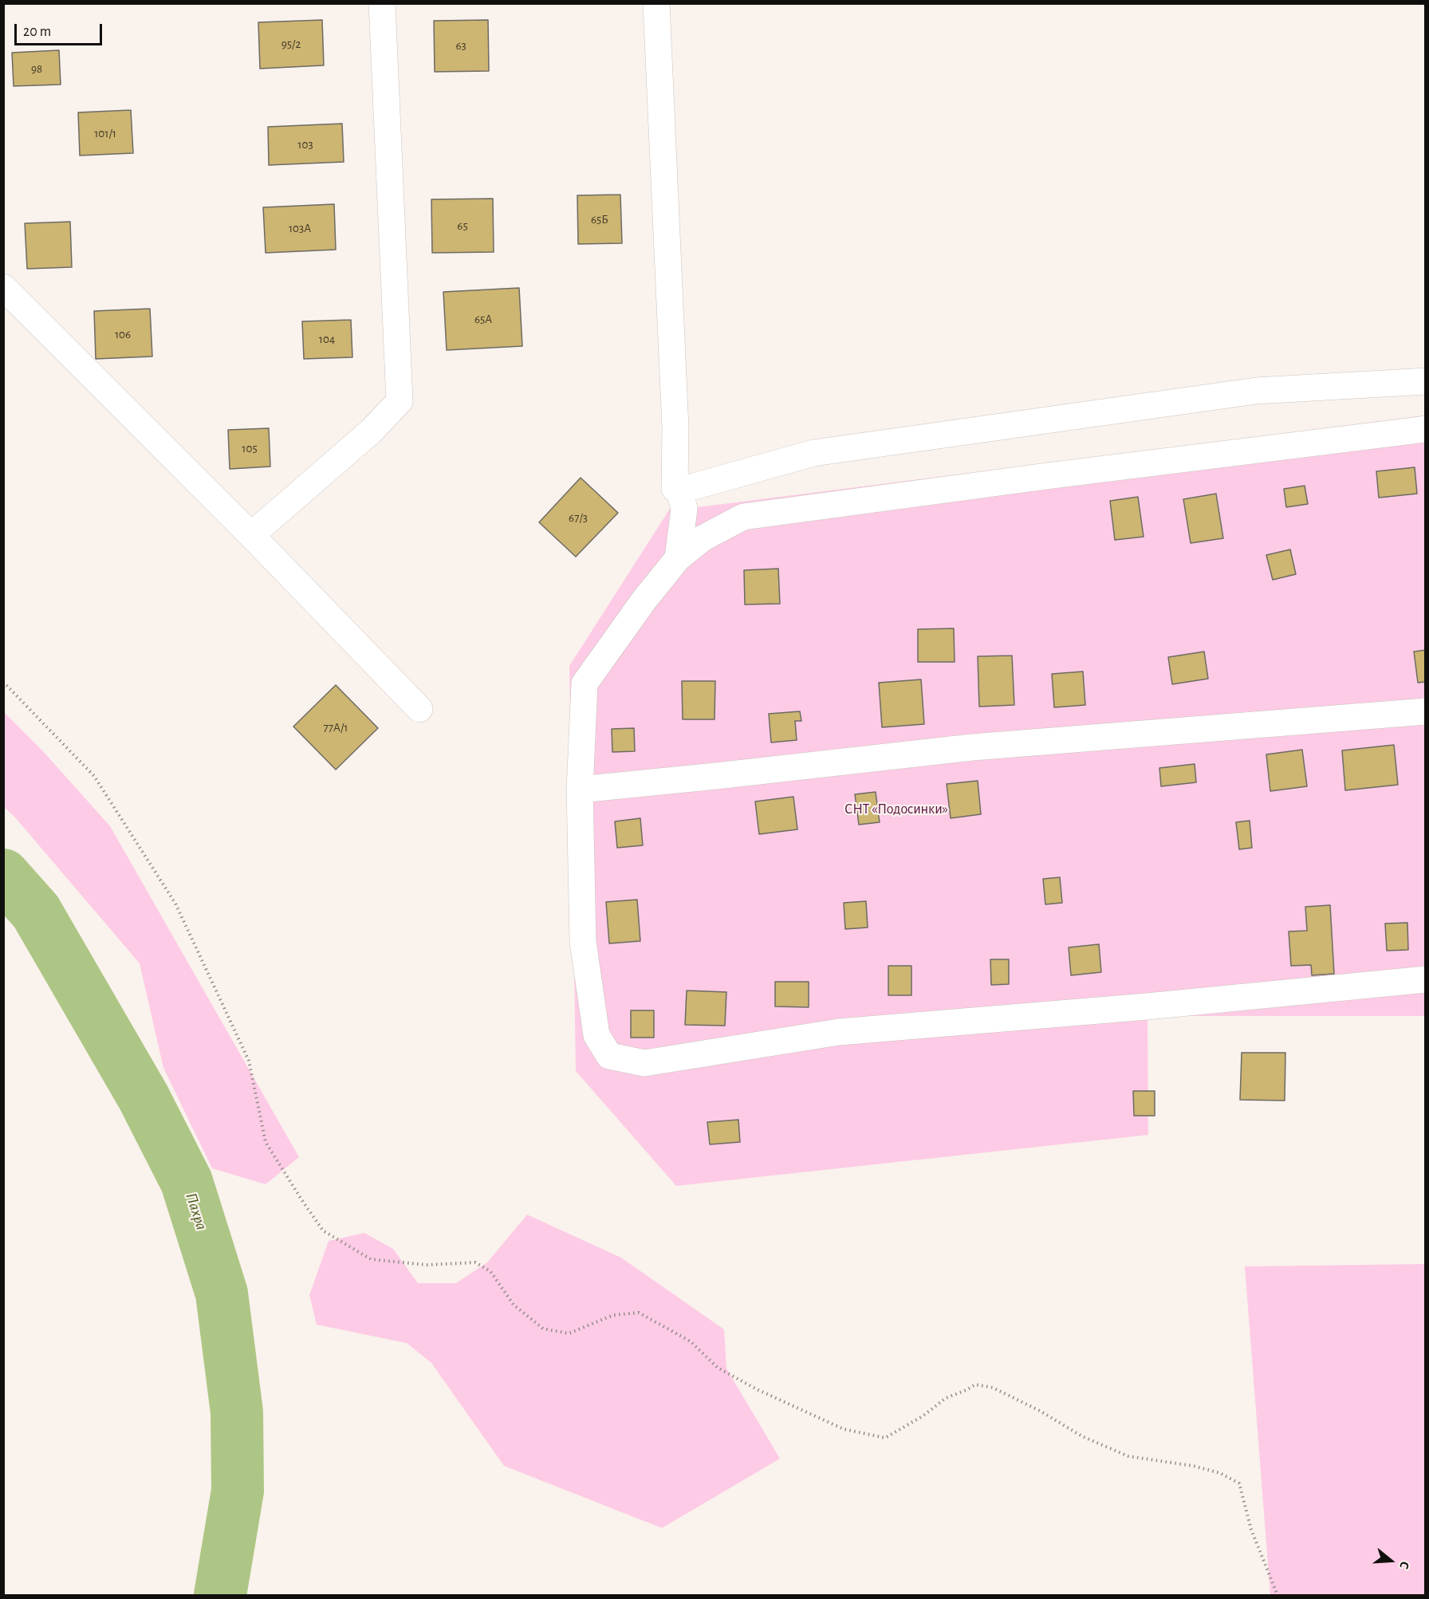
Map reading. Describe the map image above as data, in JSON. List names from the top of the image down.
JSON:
{
  "water": ["Пахра"],
  "parks": ["СНТ «Подосинки»"],
  "house_numbers": [
    "95/2",
    "63",
    "98",
    "101/1",
    "103",
    "65Б",
    "65",
    "103А",
    "65А",
    "106",
    "104",
    "105",
    "67/3",
    "77А/1"
  ],
  "scale_bar": "20 m",
  "north": "right"
}
